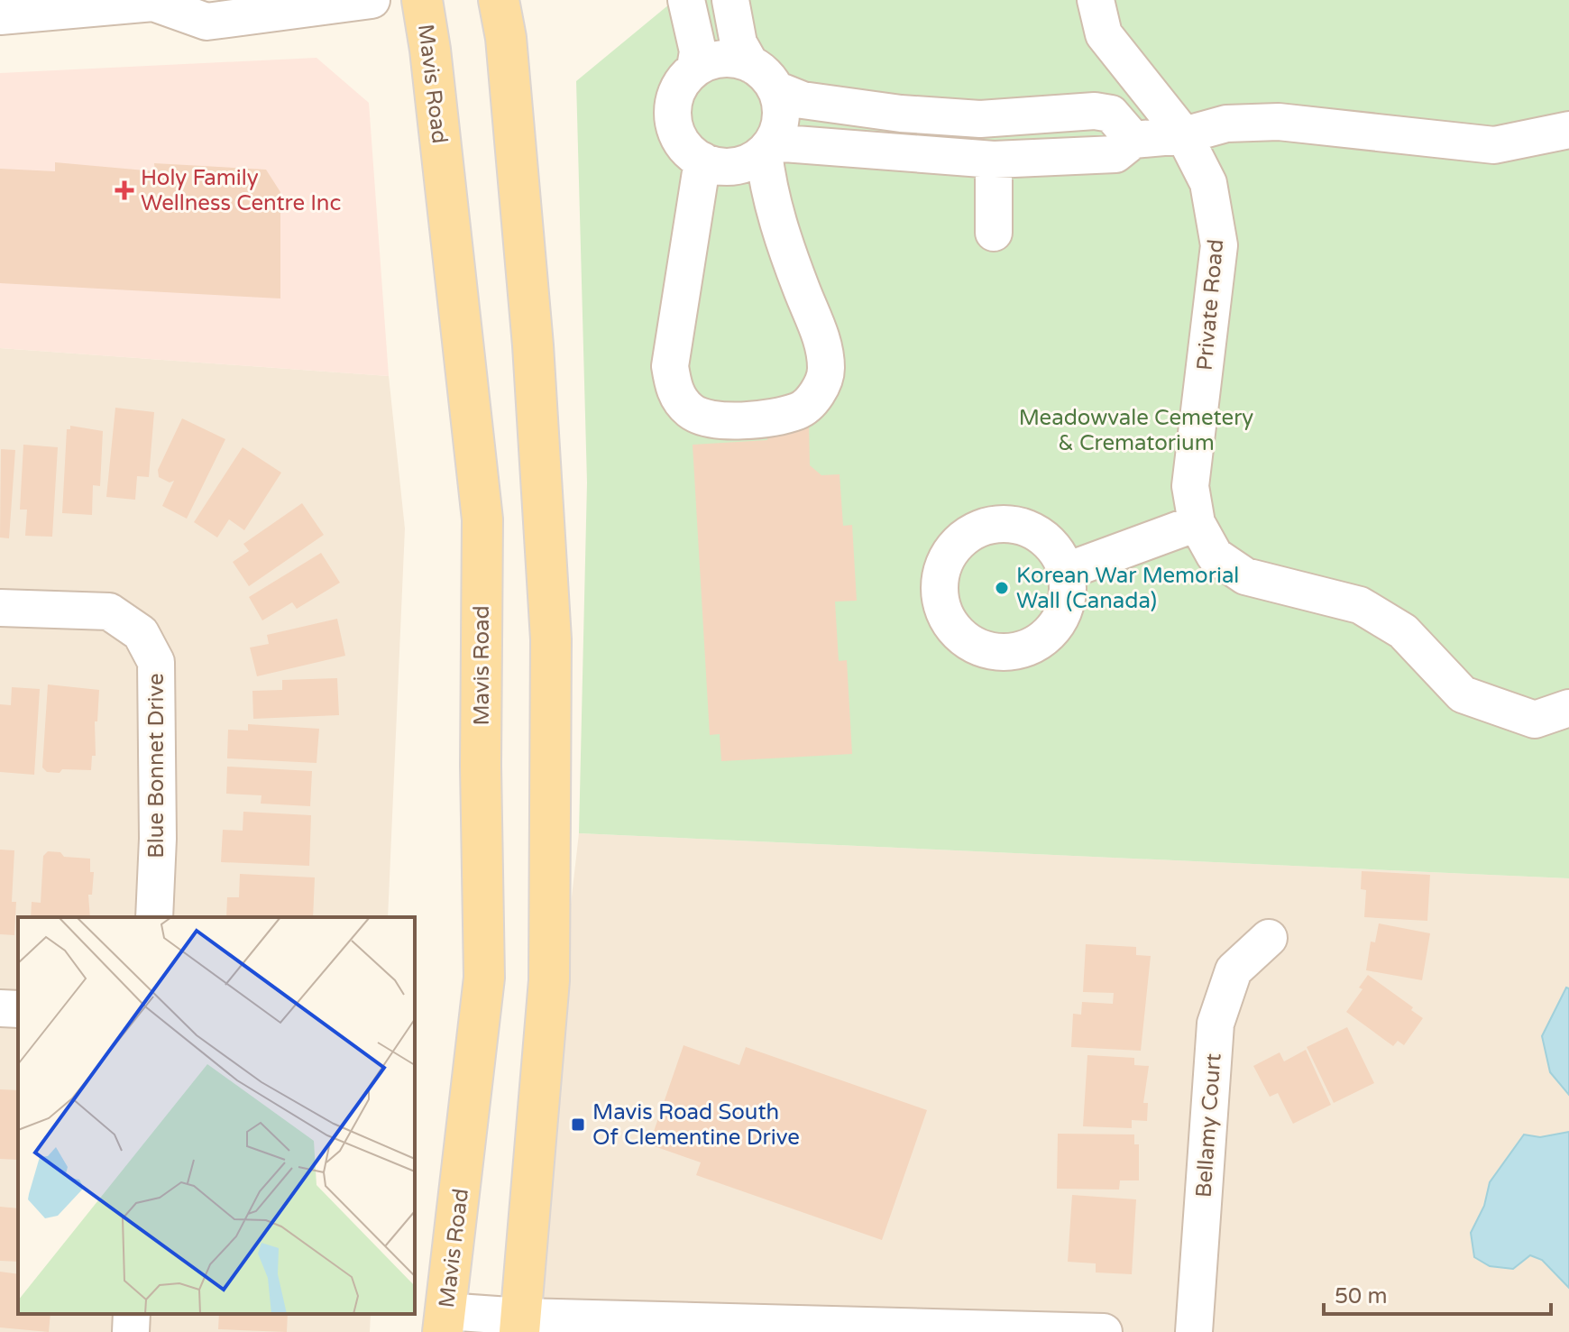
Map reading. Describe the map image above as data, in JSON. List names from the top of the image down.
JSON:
{
  "streets": {
    "main road": ["Mavis Road"],
    "street": ["Private Road", "Blue Bonnet Drive", "Bellamy Court"]
  },
  "parks": ["Meadowvale Cemetery & Crematorium"],
  "places": {
    "health": ["Holy Family Wellness Centre Inc"],
    "other": ["Korean War Memorial Wall (Canada)"],
    "transit": ["Mavis Road South Of Clementine Drive"]
  },
  "scale_bar": "50 m"
}
